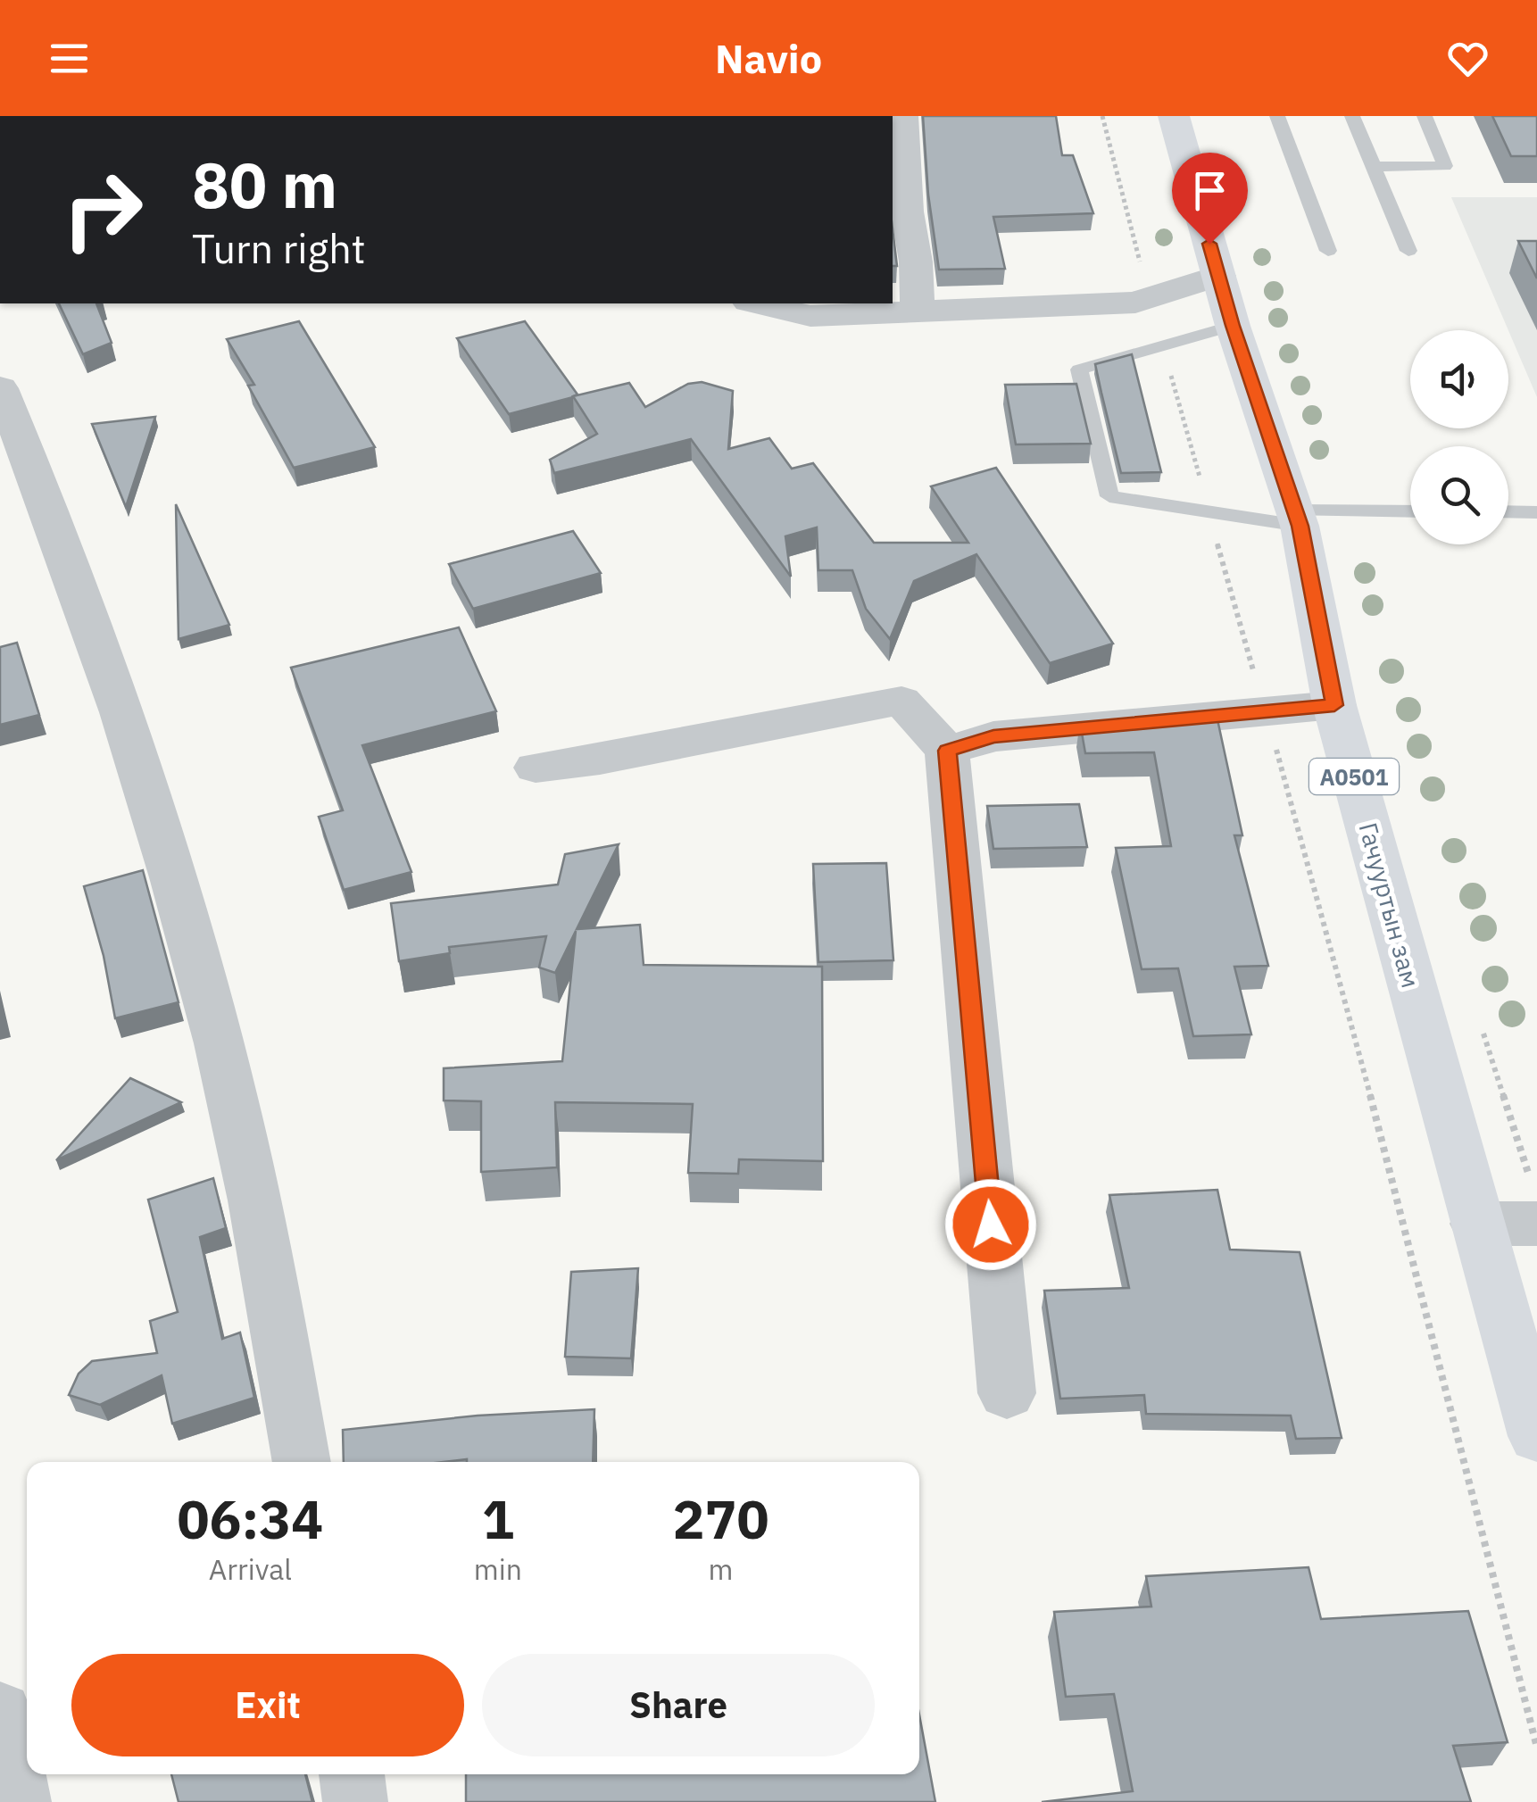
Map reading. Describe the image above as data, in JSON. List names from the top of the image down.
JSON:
{
  "streets": {
    "highway": ["A0501", "Гачууртын зам"]
  },
  "page": {
    "header": "Navio",
    "turn": ["80 m", "Turn right"],
    "eta": [
      "06:34",
      "Arrival",
      "1",
      "min",
      "270",
      "m"
    ],
    "buttons": ["Exit", "Share"]
  }
}
